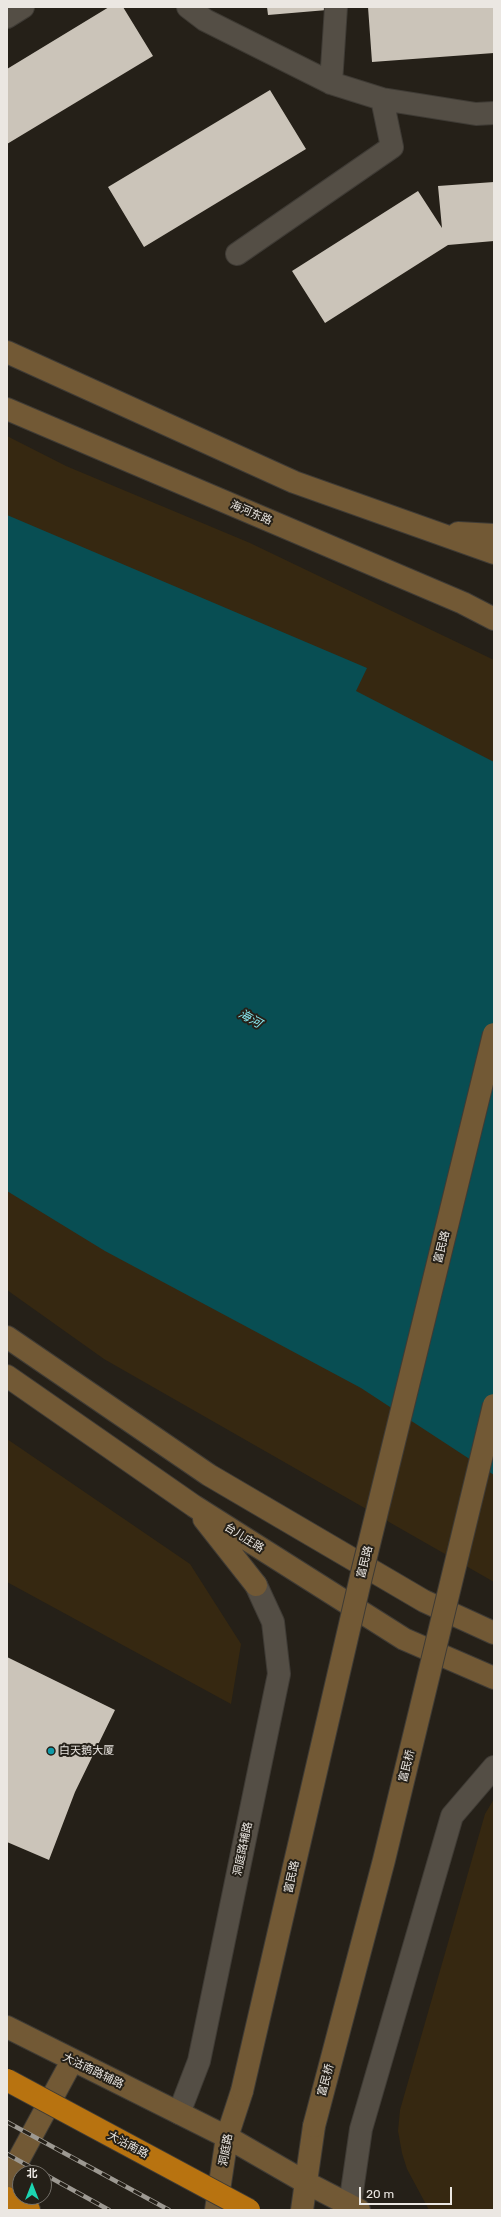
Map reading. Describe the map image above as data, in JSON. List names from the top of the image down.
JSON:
{
  "streets": {
    "highway": ["大沽南路"],
    "main road": [
      "海河东路",
      "富民路",
      "台儿庄路",
      "富民桥",
      "大沽南路辅路",
      "洞庭路"
    ],
    "street": ["洞庭路辅路"]
  },
  "crossings": [
    ["富民路", "洞庭路"],
    ["富民桥", "大沽南路辅路"],
    ["洞庭路辅路", "大沽南路辅路"],
    ["大沽南路辅路", "洞庭路"]
  ],
  "water": ["海河"],
  "places": ["白天鹅大厦"],
  "scale_bar": "20 m",
  "north": "top"
}
